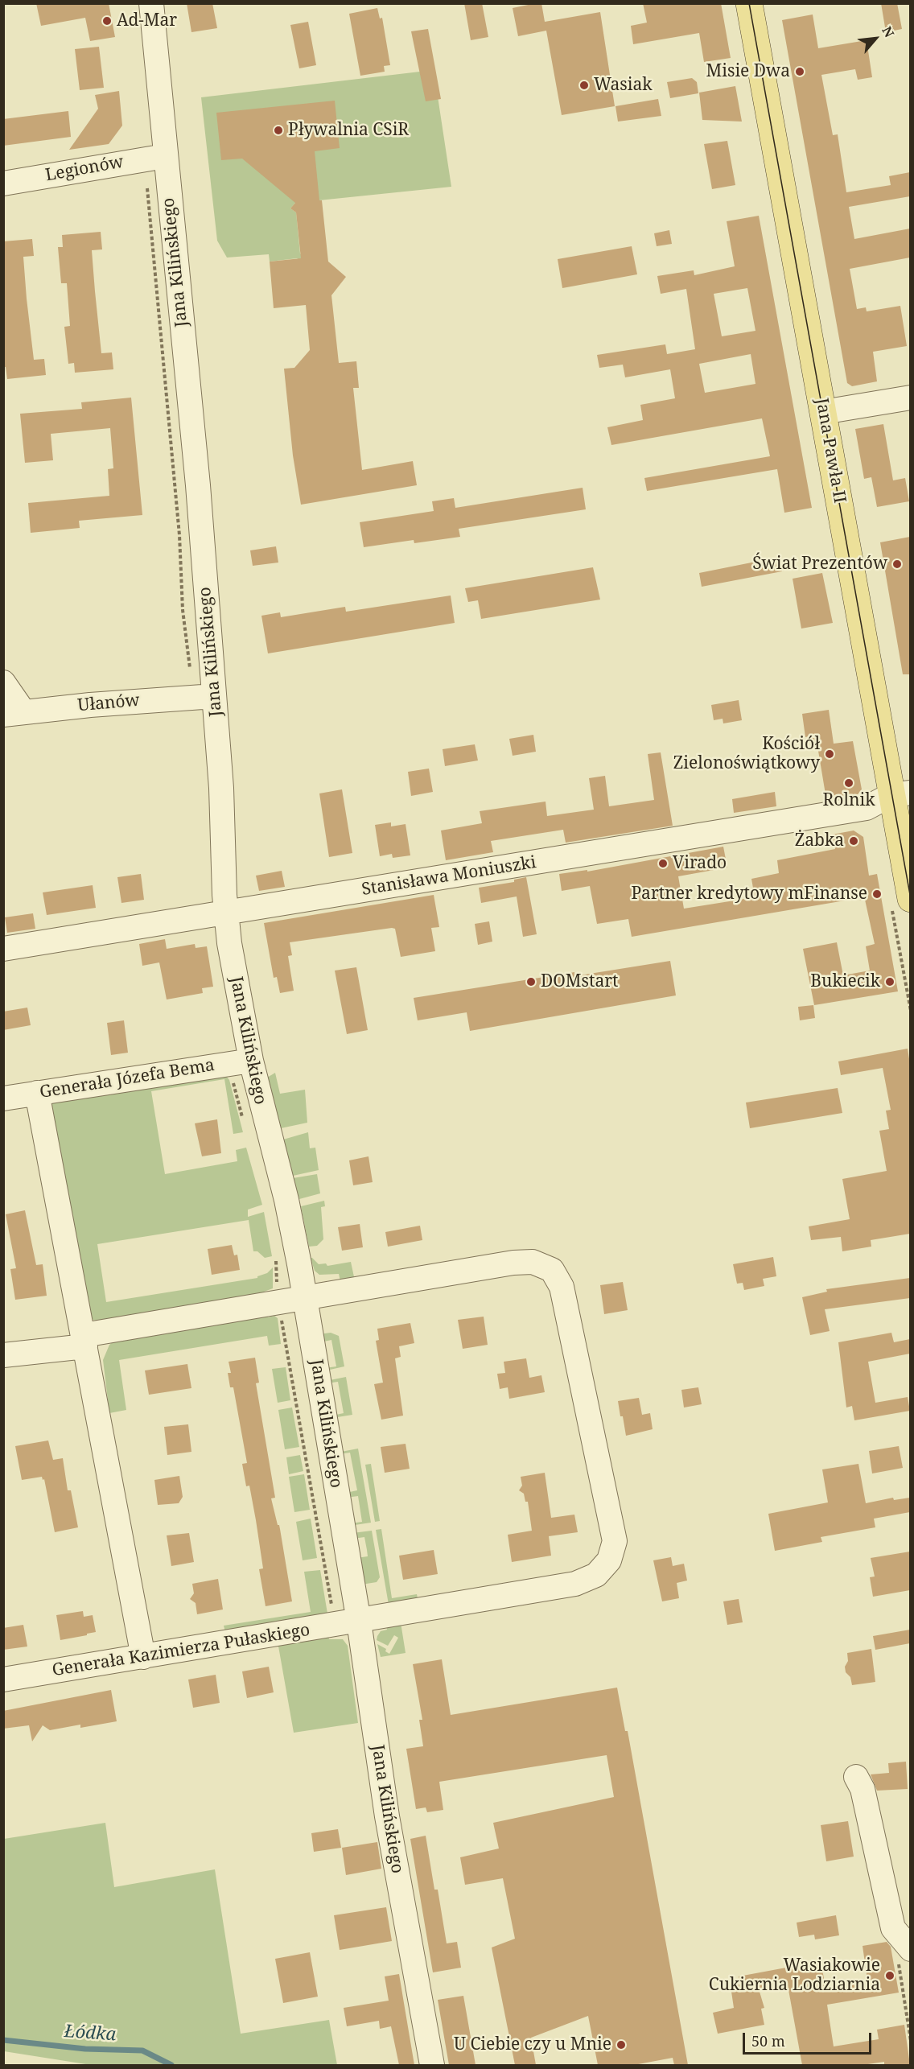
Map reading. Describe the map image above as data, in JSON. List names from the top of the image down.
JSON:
{
  "streets": {
    "main road": ["Jana Pawła II"],
    "street": [
      "Legionów",
      "Jana Kilińskiego",
      "Ułanów",
      "Stanisława Moniuszki",
      "Generała Józefa Bema",
      "Generała Kazimierza Pułaskiego"
    ]
  },
  "crossings": [
    ["Legionów", "Jana Kilińskiego"],
    ["Jana Kilińskiego", "Ułanów"],
    ["Jana Kilińskiego", "Stanisława Moniuszki"],
    ["Jana Kilińskiego", "Generała Józefa Bema"],
    ["Jana Kilińskiego", "Generała Kazimierza Pułaskiego"],
    ["Jana Pawła II", "Stanisława Moniuszki"]
  ],
  "water": ["Łódka"],
  "places": [
    "Ad-Mar",
    "Misie Dwa",
    "Wasiak",
    "Pływalnia CSiR",
    "Świat Prezentów",
    "Kościół Zielonoświątkowy",
    "Rolnik",
    "Żabka",
    "Virado",
    "Partner kredytowy mFinanse",
    "DOMstart",
    "Bukiecik",
    "Wasiakowie Cukiernia Lodziarnia",
    "U Ciebie czy u Mnie"
  ],
  "scale_bar": "50 m",
  "north": "top right"
}
